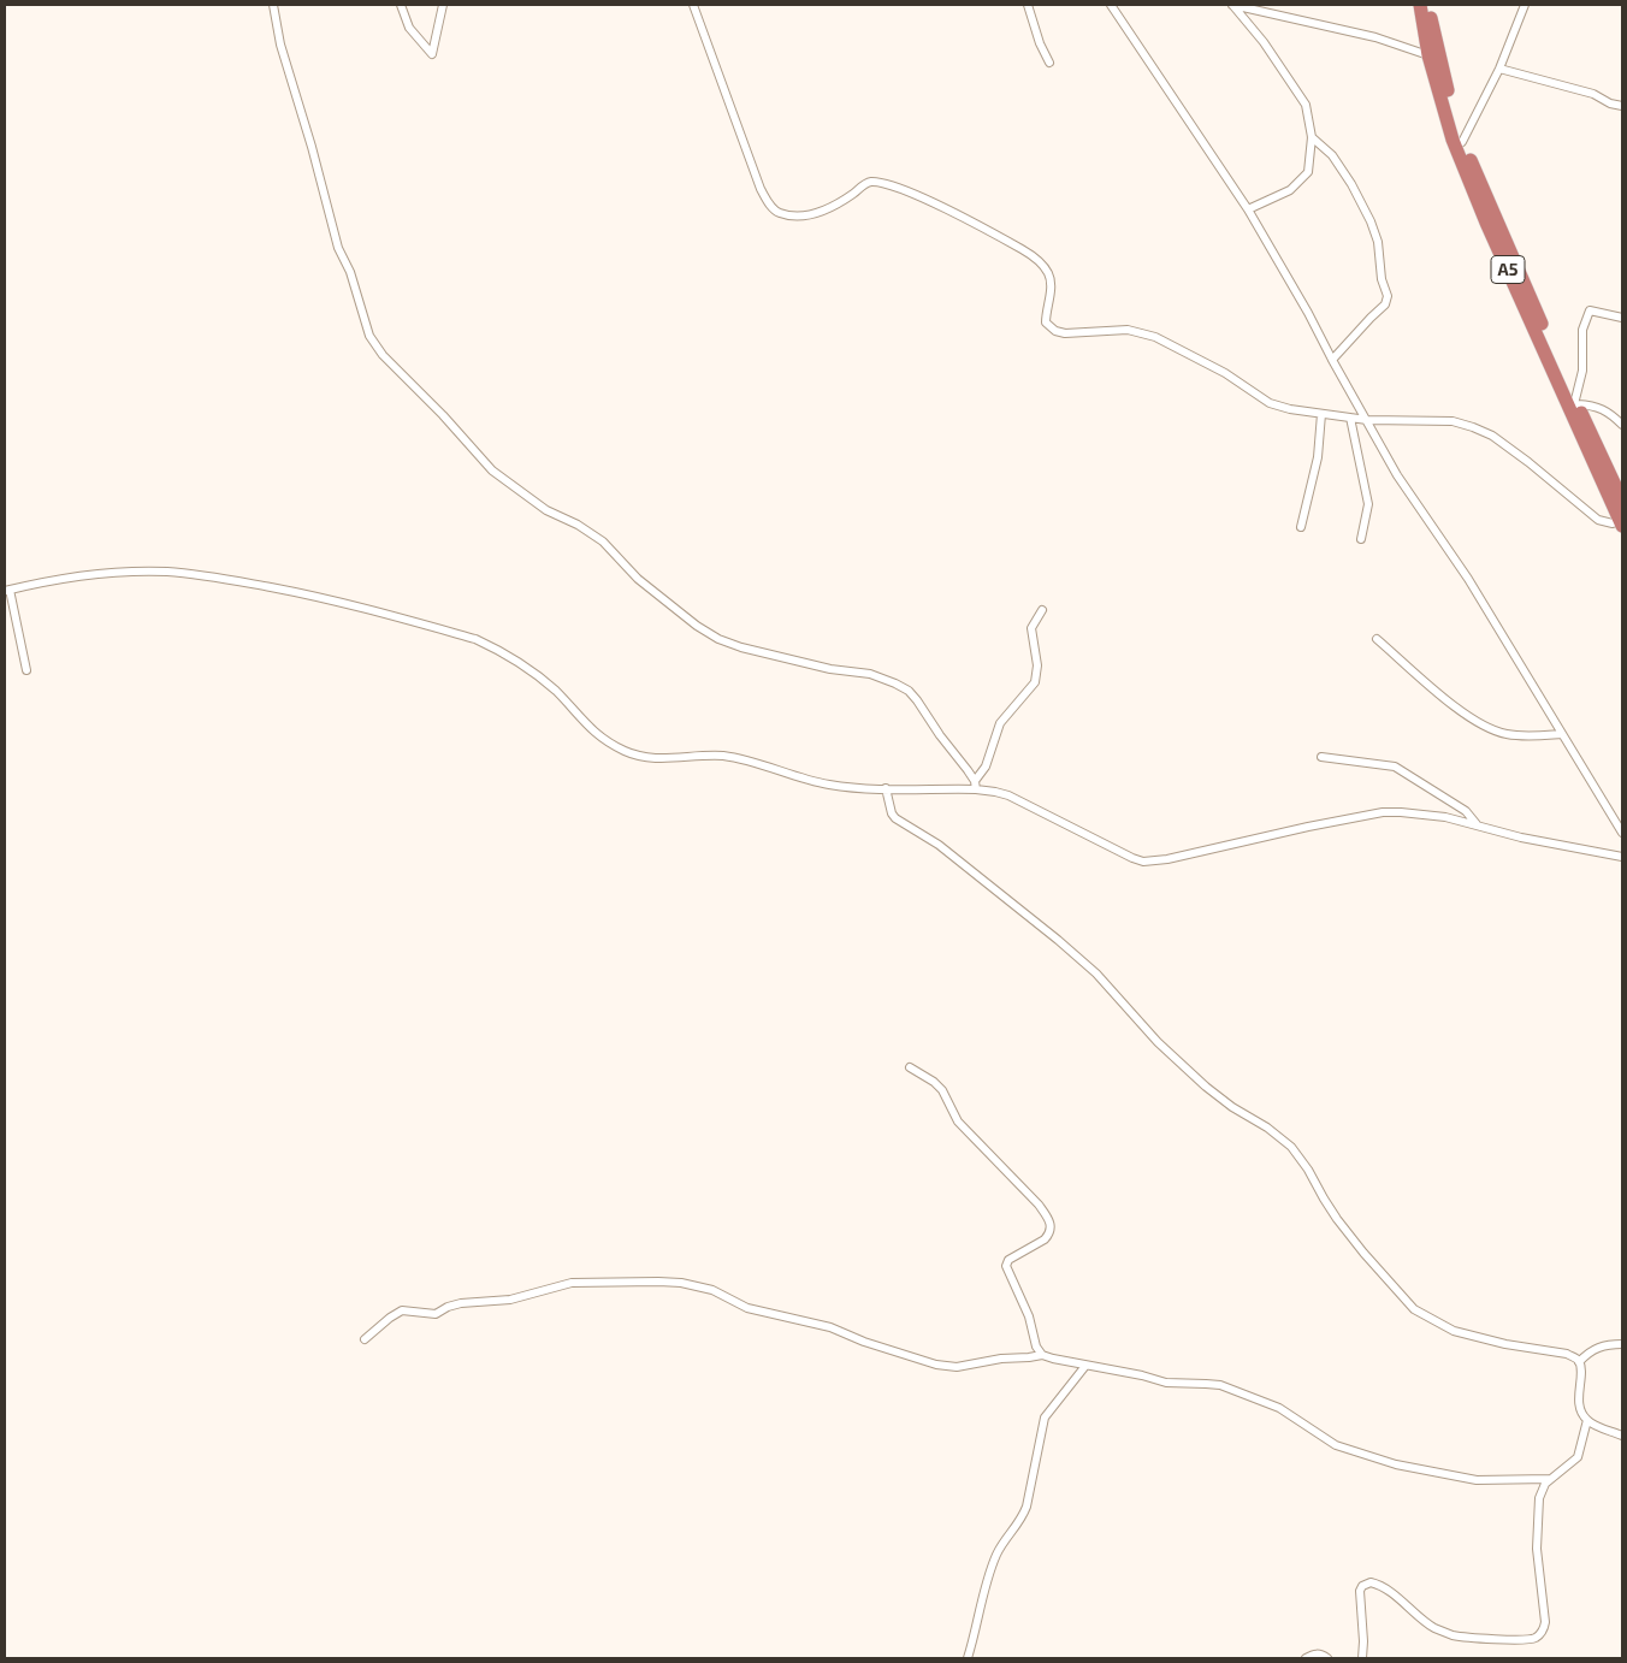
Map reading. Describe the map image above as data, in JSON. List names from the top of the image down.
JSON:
{
  "streets": {
    "highway": ["A5"]
  }
}
